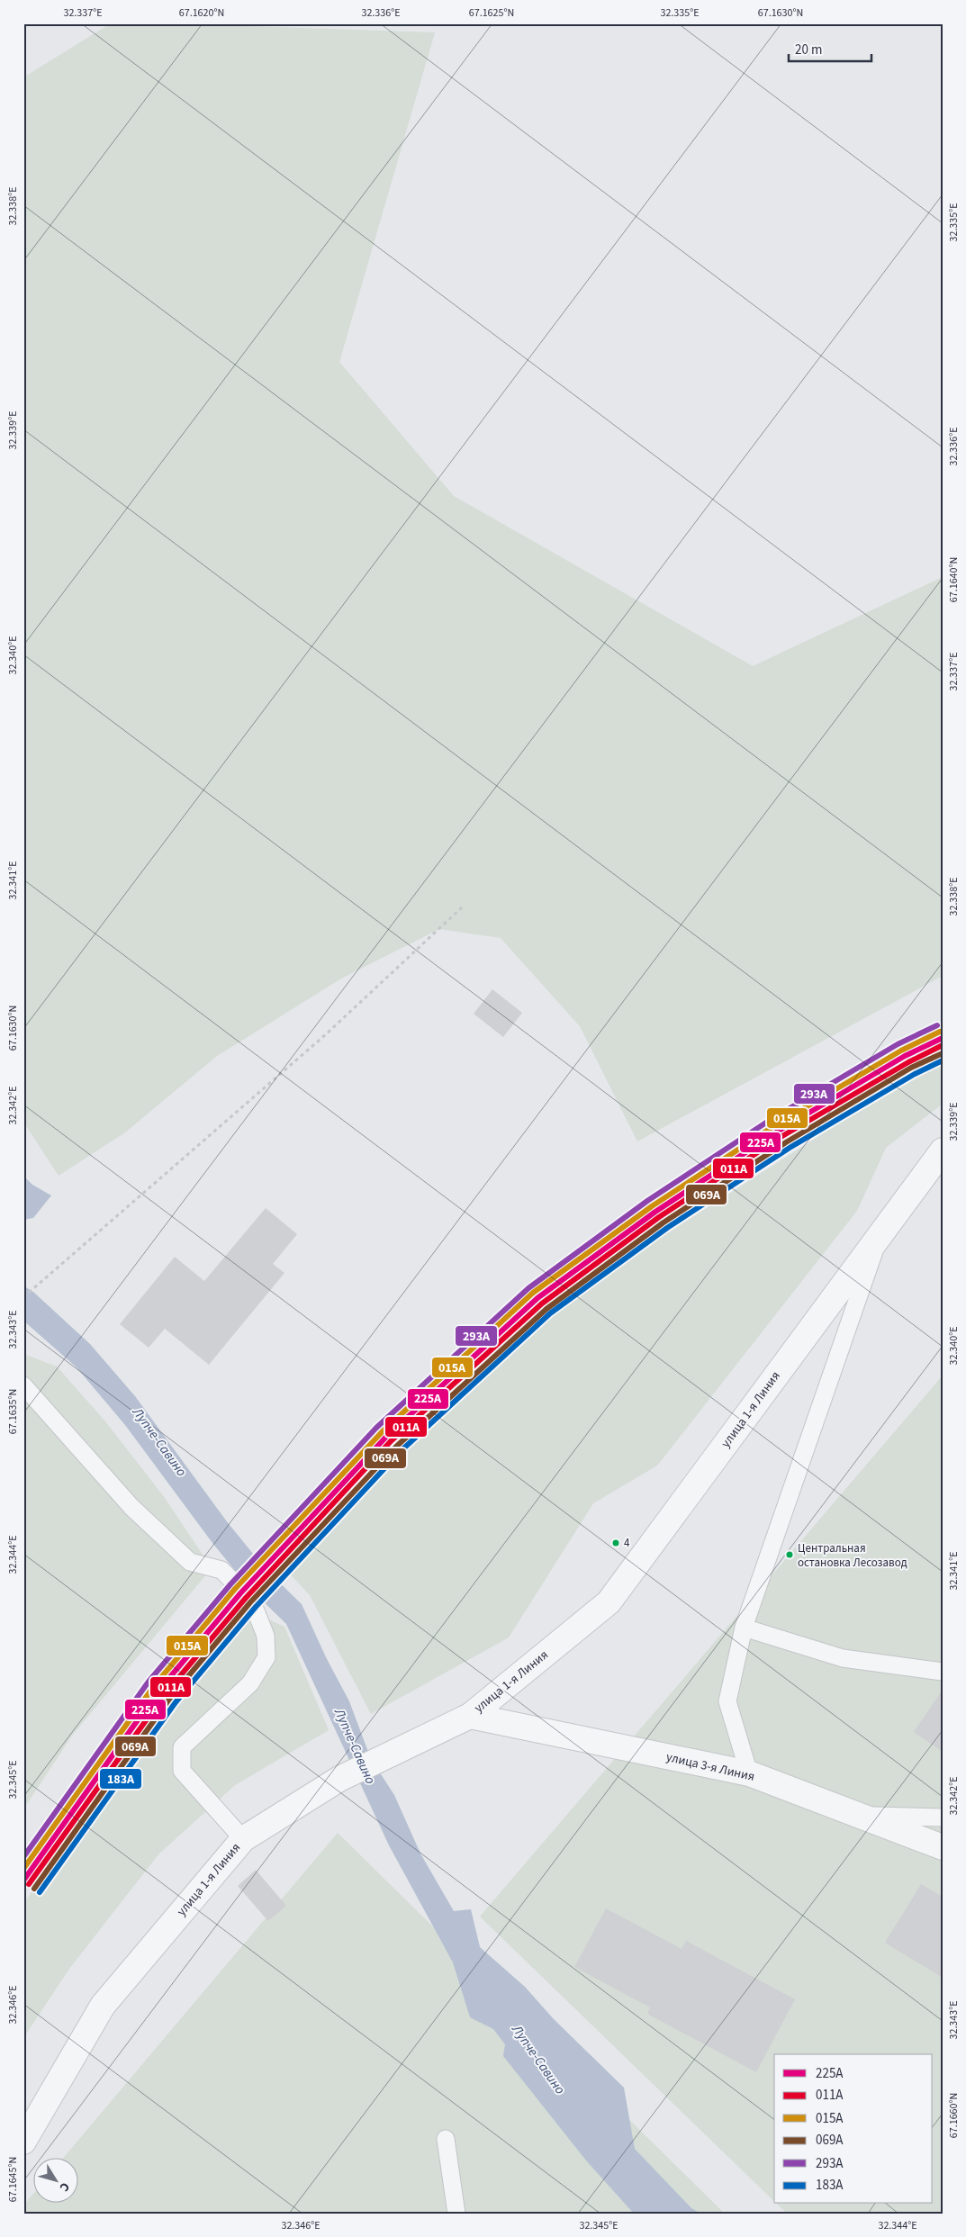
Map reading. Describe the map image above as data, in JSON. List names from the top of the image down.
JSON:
{
  "streets": {
    "street": ["улица 1-я Линия", "улица 3-я Линия"]
  },
  "crossings": [
    ["улица 1-я Линия", "улица 3-я Линия"]
  ],
  "water": ["Лупче-Савино"],
  "places": ["4", "Центральная остановка Лесозавод"],
  "lines": [
    "transit line 293А",
    "transit line 015А",
    "transit line 225А",
    "transit line 011А",
    "transit line 069А",
    "transit line 183А"
  ],
  "legend": [
    "225А",
    "011А",
    "015А",
    "069А",
    "293А",
    "183А"
  ],
  "scale_bar": "20 m",
  "north": "bottom right",
  "coordinates": [
    "32.337°E",
    "67.1620°N",
    "32.336°E",
    "67.1625°N",
    "32.335°E",
    "67.1630°N",
    "32.338°E",
    "32.339°E",
    "67.1640°N",
    "32.340°E",
    "32.341°E",
    "32.342°E",
    "32.343°E",
    "67.1635°N",
    "32.344°E",
    "32.345°E",
    "32.346°E",
    "67.1660°N",
    "67.1645°N"
  ]
}
